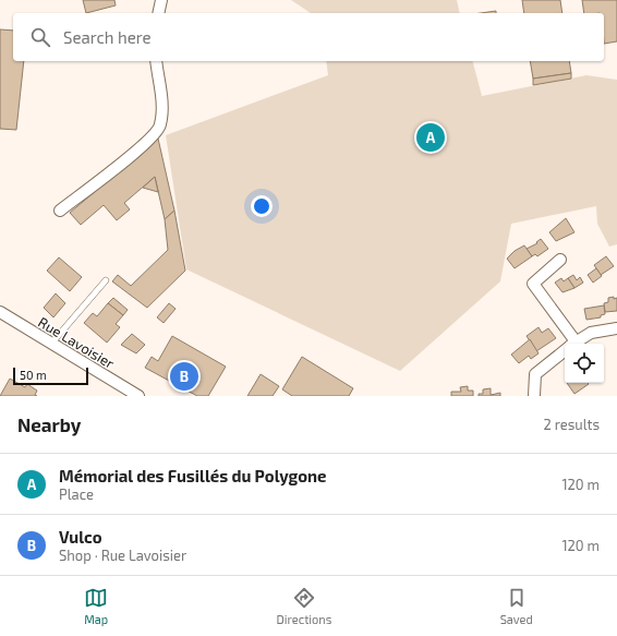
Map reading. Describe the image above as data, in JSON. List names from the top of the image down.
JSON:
{
  "streets": {
    "street": ["Rue Lavoisier"]
  },
  "scale_bar": "50 m",
  "page": {
    "search": "Search here",
    "pins": ["A", "B"],
    "scale": "50 m",
    "heading": ["Nearby", "2 results"],
    "list": [
      {
        "mark": "A",
        "name": "Mémorial des Fusillés du Polygone",
        "note": "Place",
        "value": "120 m"
      },
      {
        "mark": "B",
        "name": "Vulco",
        "note": "Shop · Rue Lavoisier",
        "value": "120 m"
      }
    ],
    "nav": ["Map", "Directions", "Saved"]
  }
}
